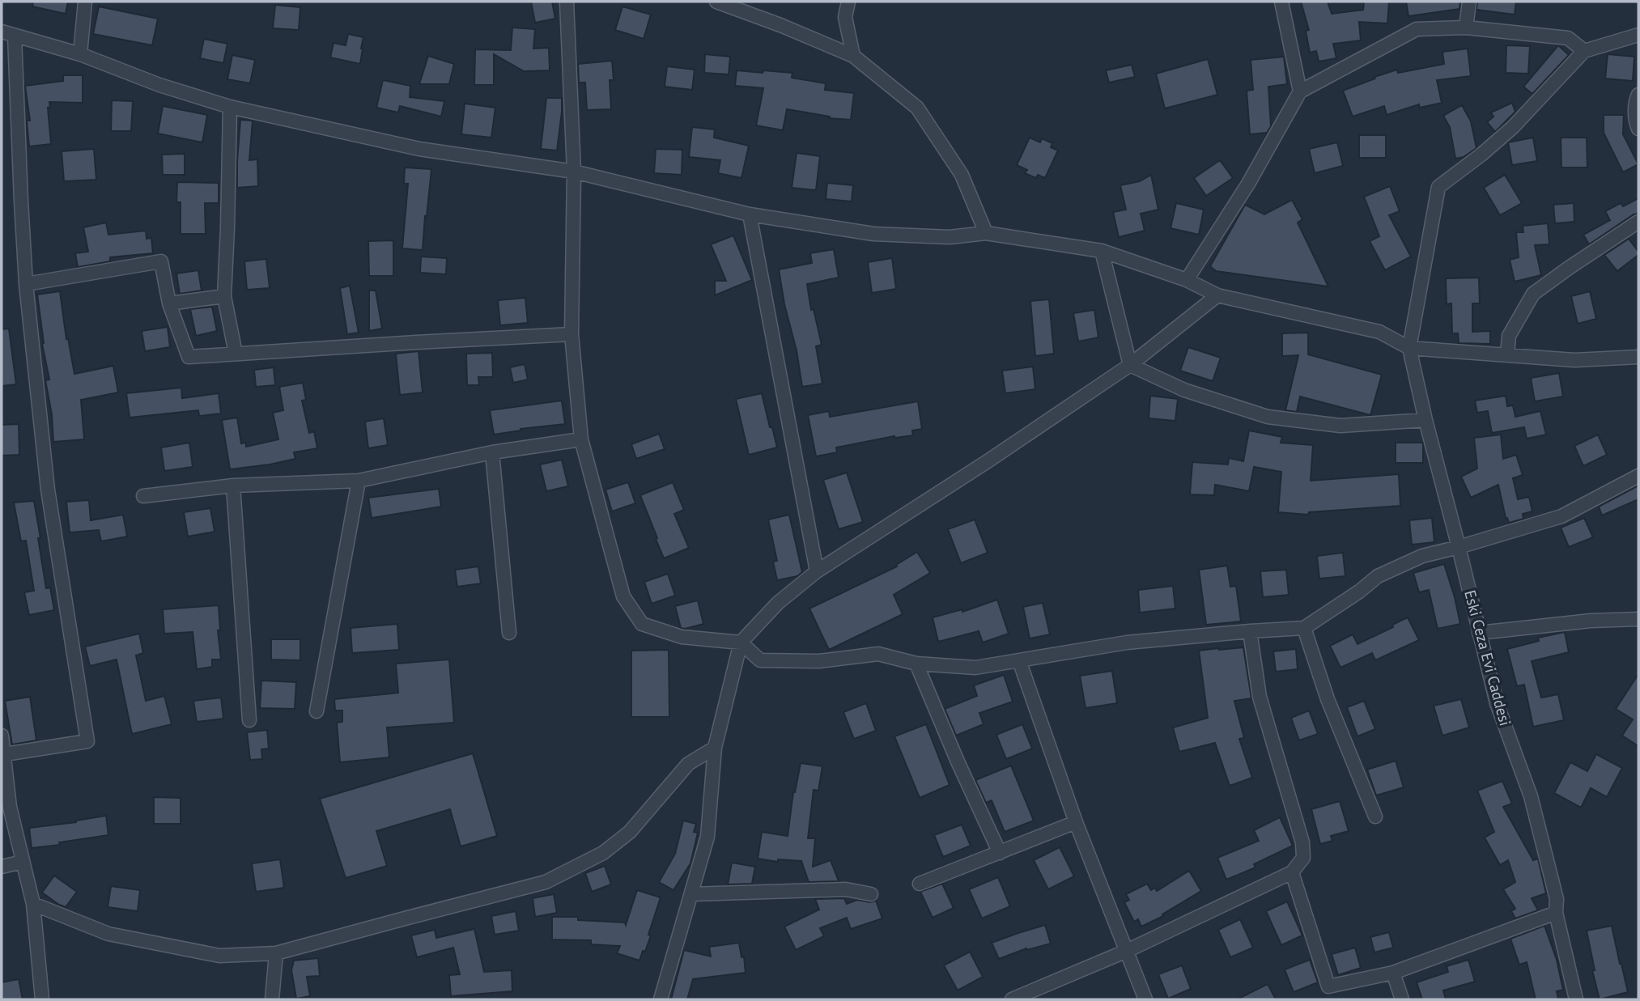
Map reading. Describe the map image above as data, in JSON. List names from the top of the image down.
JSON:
{
  "streets": {
    "street": ["Eski Ceza Evi Caddesi"]
  }
}
